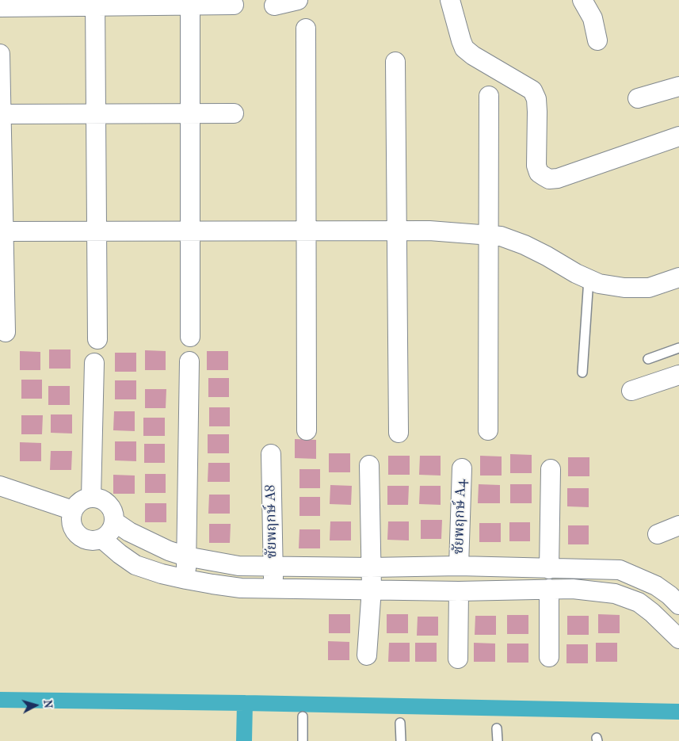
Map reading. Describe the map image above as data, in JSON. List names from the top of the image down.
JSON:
{
  "streets": {
    "street": ["ชัยพฤกษ์ A4", "ชัยพฤกษ์ A8"]
  },
  "north": "right"
}
